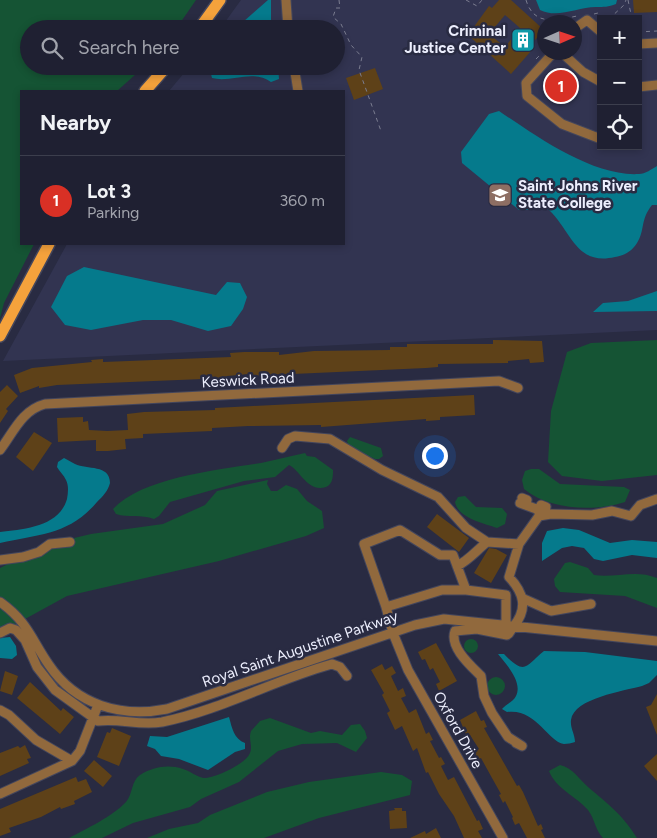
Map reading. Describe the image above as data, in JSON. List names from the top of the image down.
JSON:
{
  "streets": {
    "street": ["Keswick Road", "Royal Saint Augustine Parkway", "Oxford Drive"]
  },
  "crossings": [
    ["Royal Saint Augustine Parkway", "Oxford Drive"]
  ],
  "places": {
    "building": ["Criminal Justice Center"],
    "school or university": ["Saint Johns River State College"]
  },
  "north": "right",
  "page": {
    "map_buttons": ["+", "−"],
    "search": "Search here",
    "pins": "1",
    "heading": "Nearby",
    "list": [
      {
        "mark": "1",
        "name": "Lot 3",
        "note": "Parking",
        "value": "360 m"
      }
    ]
  }
}
